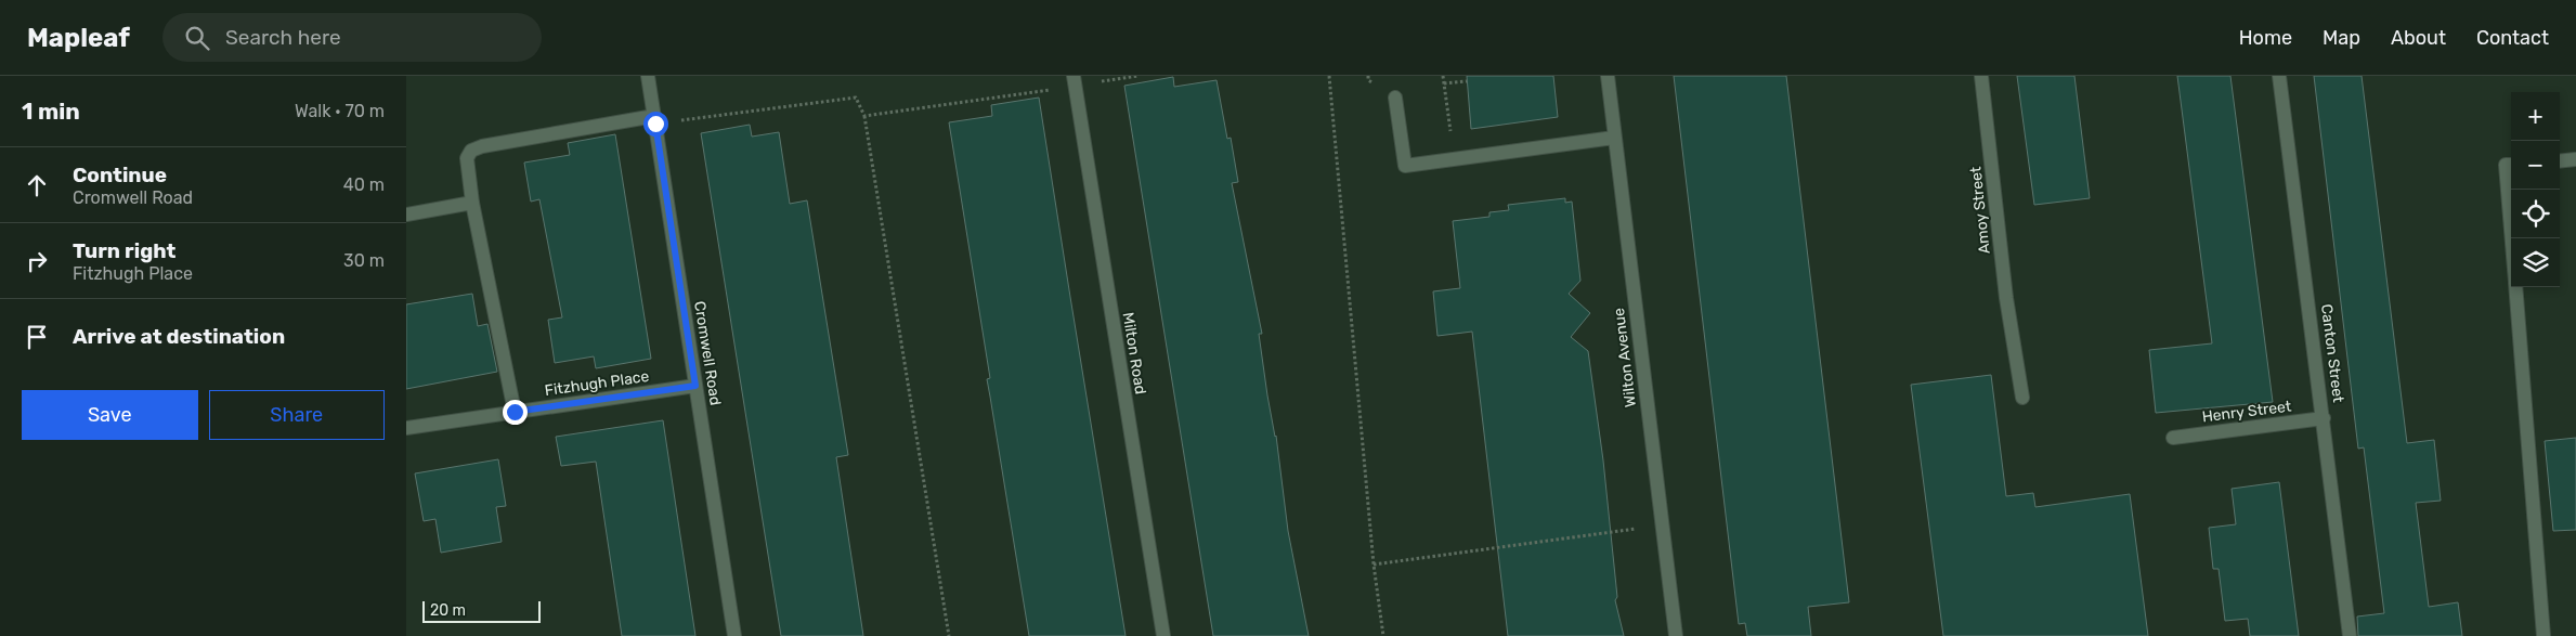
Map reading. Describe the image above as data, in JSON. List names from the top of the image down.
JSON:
{
  "streets": {
    "street": [
      "Amoy Street",
      "Cromwell Road",
      "Milton Road",
      "Canton Street",
      "Wilton Avenue",
      "Fitzhugh Place",
      "Henry Street"
    ]
  },
  "crossings": [
    ["Cromwell Road", "Fitzhugh Place"],
    ["Canton Street", "Henry Street"]
  ],
  "scale_bar": "20 m",
  "page": {
    "header": "Mapleaf",
    "search": "Search here",
    "nav": [
      "Home",
      "Map",
      "About",
      "Contact"
    ],
    "heading": ["1 min", "Walk · 70 m"],
    "map_buttons": ["+", "−"],
    "list": [
      ["Continue", "Cromwell Road", "40 m"],
      ["Turn right", "Fitzhugh Place", "30 m"],
      "Arrive at destination"
    ],
    "buttons": ["Save", "Share"],
    "scale": "20 m"
  }
}
